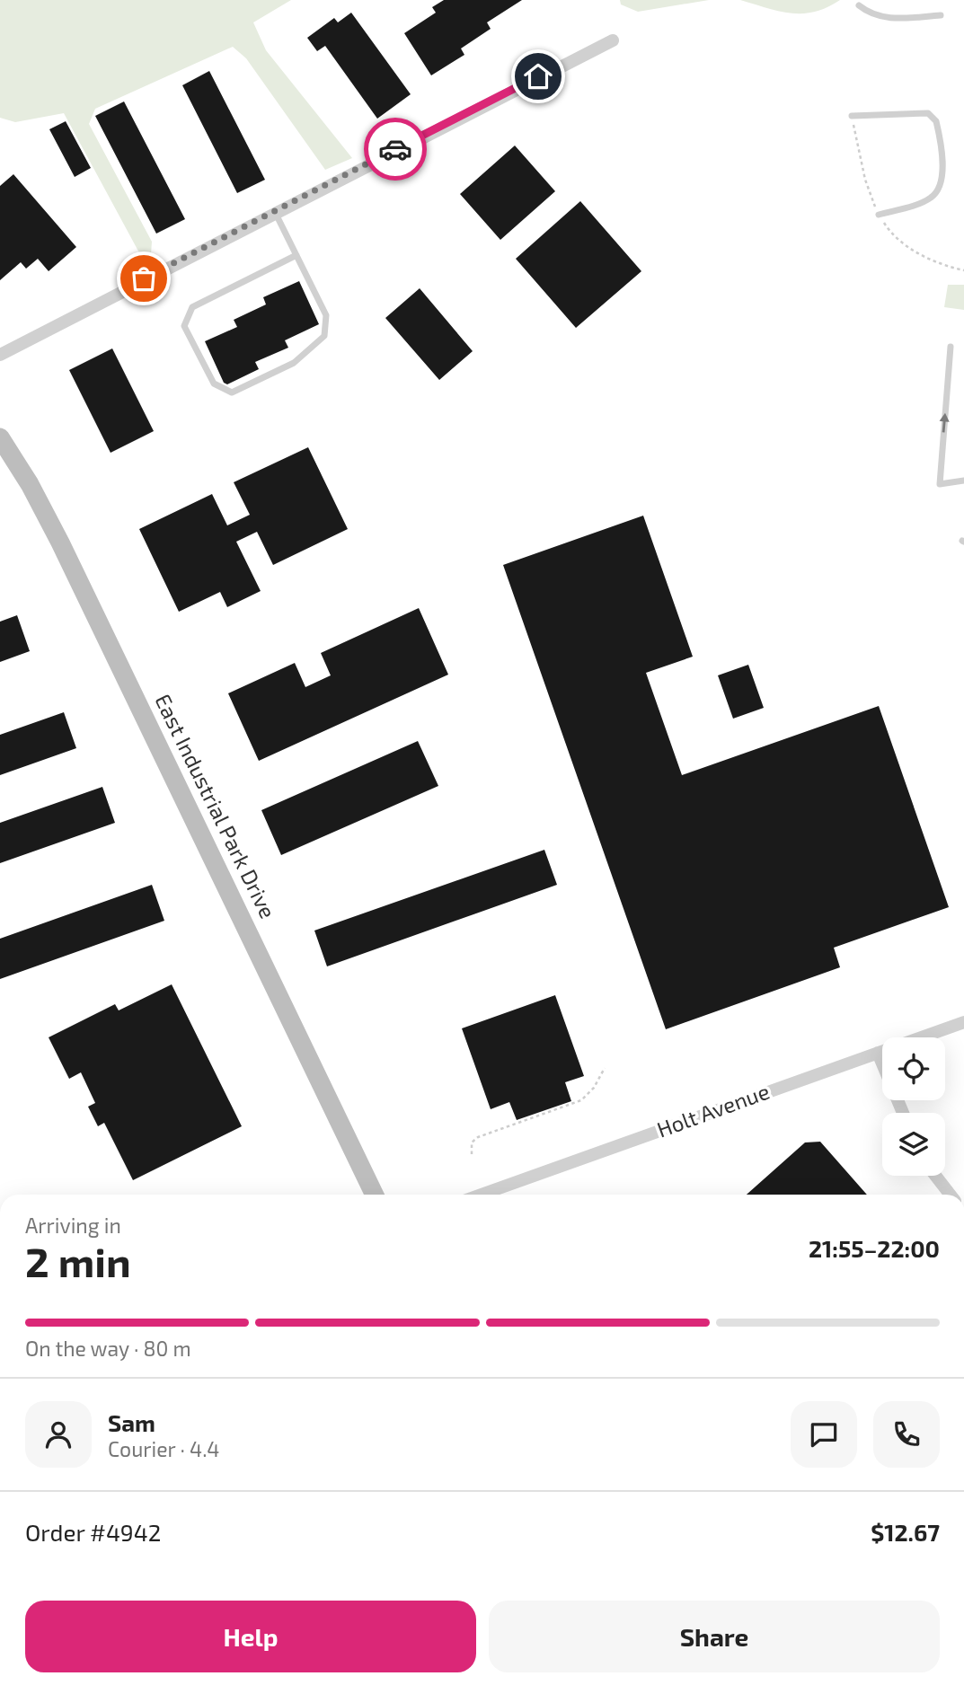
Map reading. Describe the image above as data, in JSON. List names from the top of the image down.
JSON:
{
  "streets": {
    "street": ["East Industrial Park Drive", "Holt Avenue"]
  },
  "page": {
    "heading": ["2 min", "Arriving in", "21:55–22:00"],
    "panel": [
      "Sam",
      "Courier · 4.4",
      "Order #4942",
      "$12.67"
    ],
    "bar": "On the way · 80 m",
    "buttons": ["Help", "Share"]
  }
}
